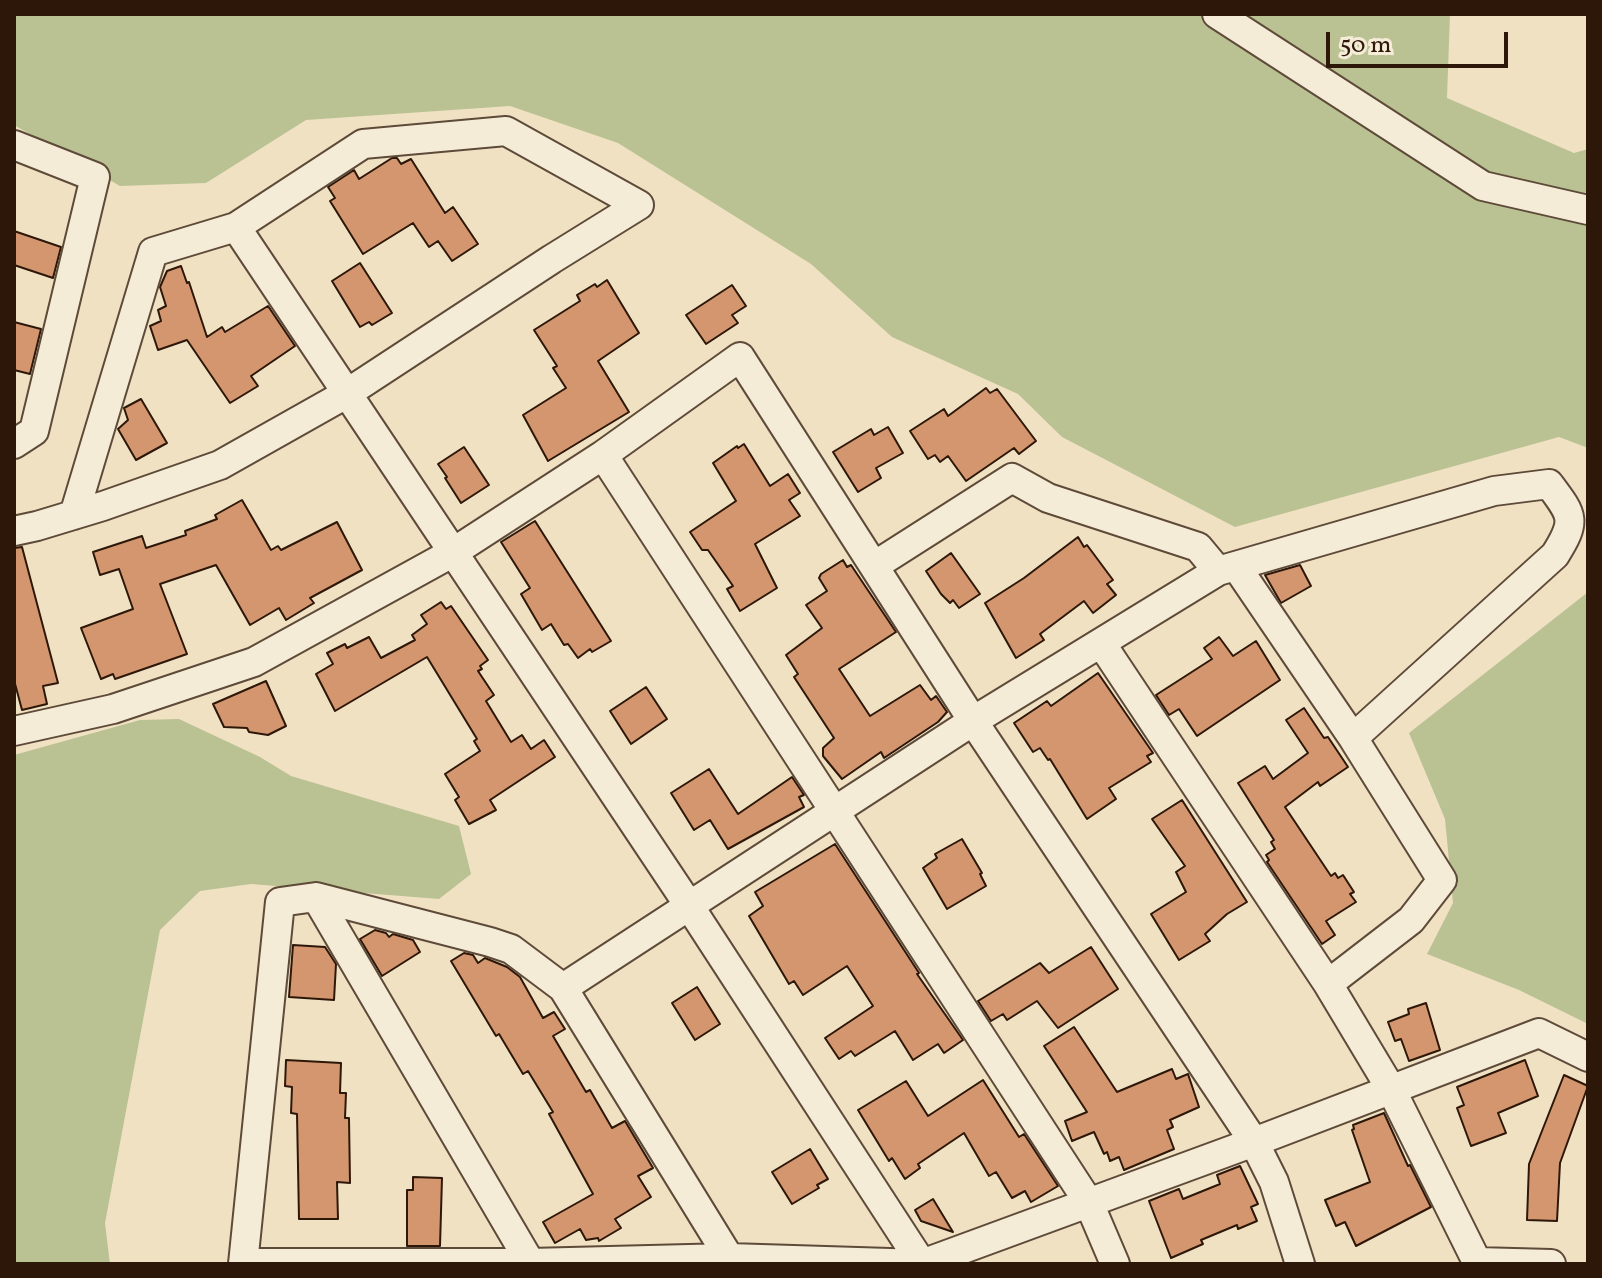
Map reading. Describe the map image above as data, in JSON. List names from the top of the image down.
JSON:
{
  "scale_bar": "50 m"
}
